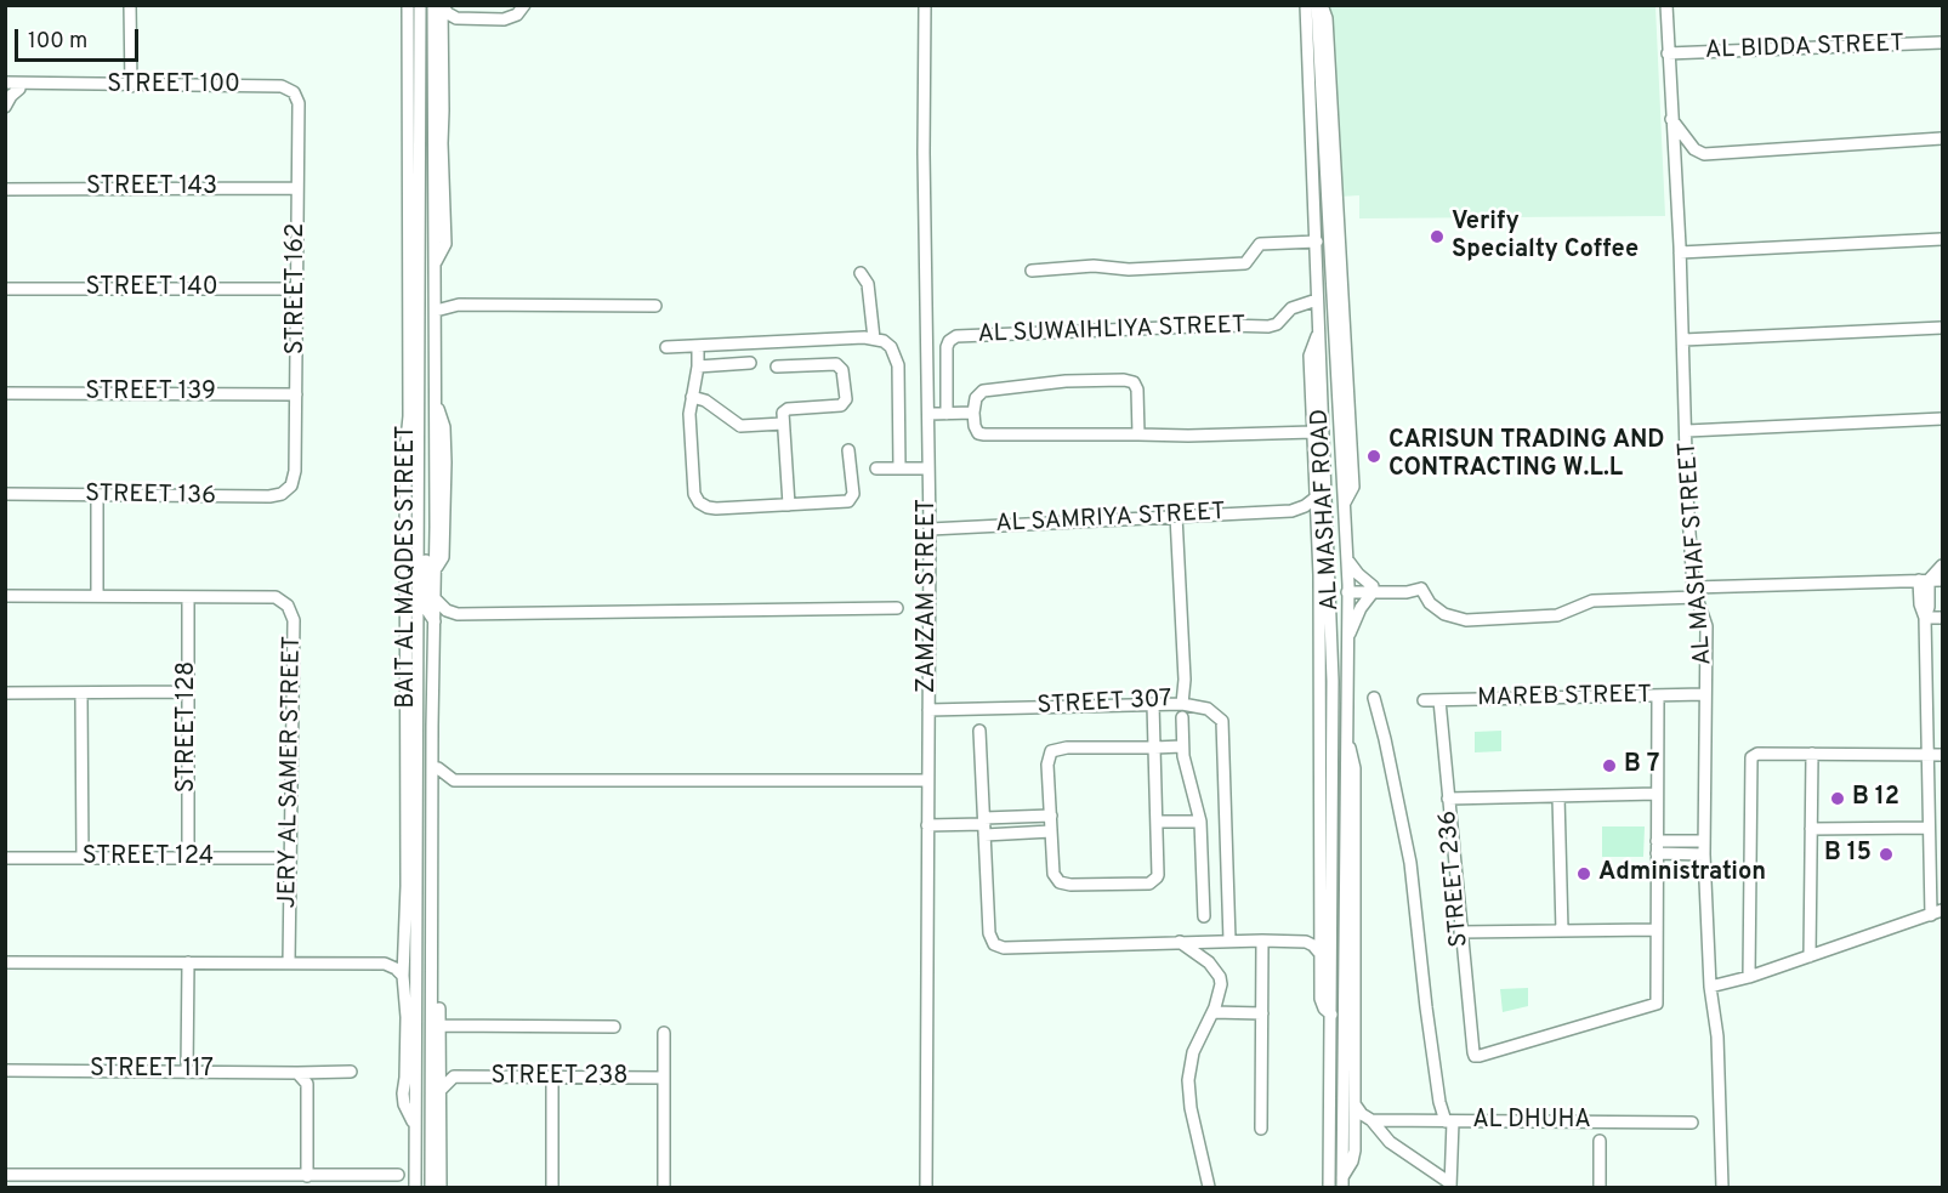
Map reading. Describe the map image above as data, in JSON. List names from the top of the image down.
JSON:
{
  "streets": {
    "street": [
      "AL BIDDA STREET",
      "STREET 100",
      "STREET 143",
      "STREET 140",
      "STREET 162",
      "AL SUWAIHLIYA STREET",
      "STREET 139",
      "STREET 136",
      "AL MASHAF ROAD",
      "AL SAMRIYA STREET",
      "AL MASHAF STREET",
      "BAIT AL MAQDES STREET",
      "ZAMZAM STREET",
      "MAREB STREET",
      "STREET 307",
      "STREET 128",
      "JERY AL SAMER STREET",
      "STREET 124",
      "STREET 236",
      "STREET 117",
      "STREET 238",
      "AL DHUHA"
    ]
  },
  "crossings": [
    ["AL BIDDA STREET", "AL MASHAF STREET"],
    ["STREET 100", "STREET 162"],
    ["STREET 143", "STREET 162"],
    ["STREET 140", "STREET 162"],
    ["STREET 162", "STREET 139"],
    ["STREET 162", "STREET 136"],
    ["AL SUWAIHLIYA STREET", "AL MASHAF ROAD"],
    ["AL MASHAF ROAD", "AL SAMRIYA STREET"],
    ["AL SAMRIYA STREET", "ZAMZAM STREET"],
    ["AL SAMRIYA STREET", "STREET 307"],
    ["AL MASHAF STREET", "MAREB STREET"],
    ["ZAMZAM STREET", "STREET 307"],
    ["MAREB STREET", "STREET 236"],
    ["STREET 128", "JERY AL SAMER STREET"],
    ["STREET 128", "STREET 124"],
    ["JERY AL SAMER STREET", "STREET 124"]
  ],
  "places": [
    "Verify Specialty Coffee",
    "CARISUN TRADING AND CONTRACTING W.L.L",
    "B 7",
    "B 12",
    "B 15",
    "Administration"
  ],
  "scale_bar": "100 m"
}
